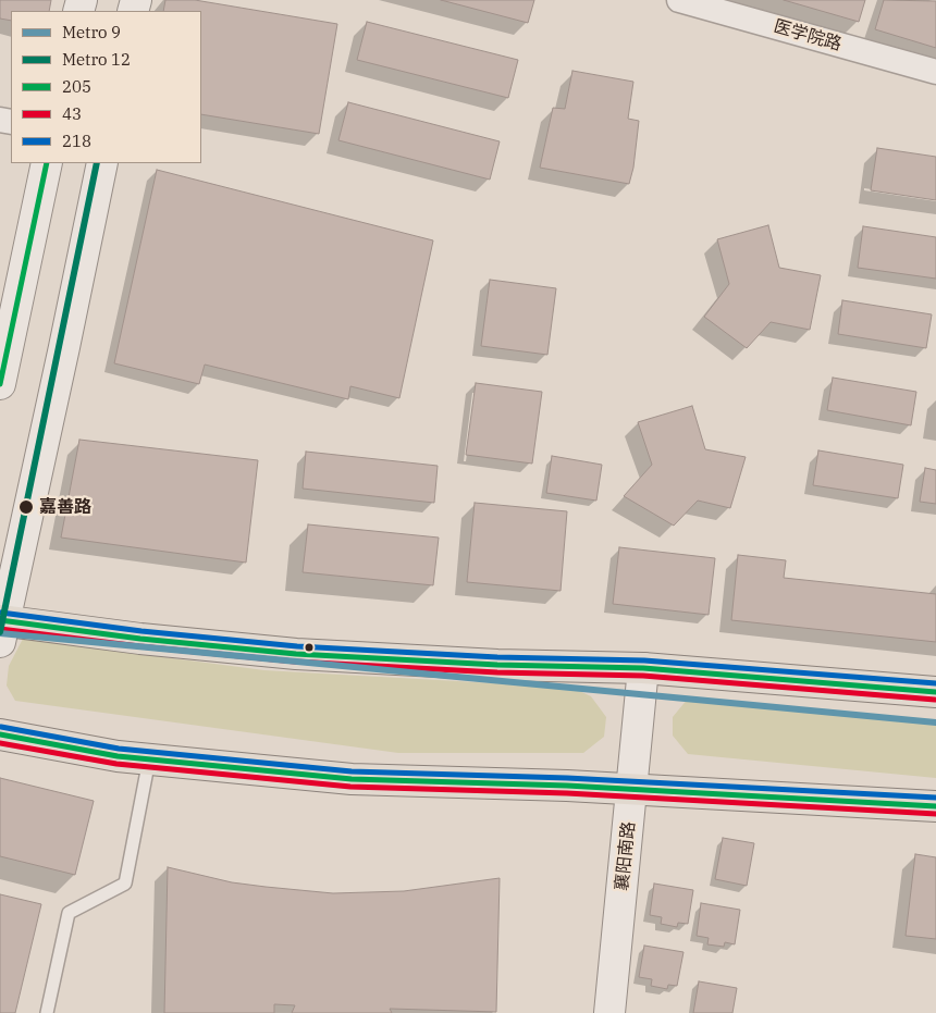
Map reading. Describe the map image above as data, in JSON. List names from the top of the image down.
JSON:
{
  "streets": {
    "street": ["医学院路", "襄阳南路"]
  },
  "places": ["嘉善路"],
  "lines": [
    "metro line 12",
    "transit line 205",
    "transit line 218",
    "transit line 43",
    "metro line 9"
  ],
  "legend": [
    "Metro 9",
    "Metro 12",
    "205",
    "43",
    "218"
  ]
}
